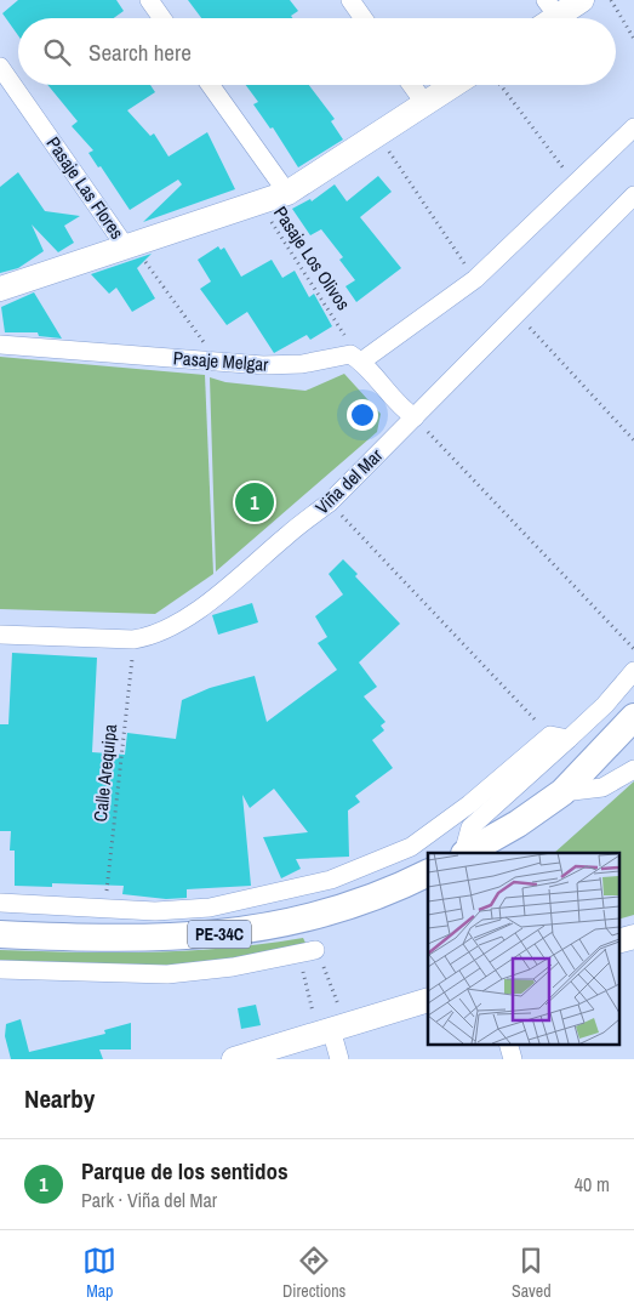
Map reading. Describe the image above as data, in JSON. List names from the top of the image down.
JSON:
{
  "streets": {
    "main road": ["PE-34C"],
    "street": ["Pasaje Las Flores", "Pasaje Melgar", "Viña del Mar"],
    "path": ["Pasaje Los Olivos", "Calle Arequipa"]
  },
  "crossings": [
    ["Pasaje Las Flores", "Pasaje Melgar"],
    ["Viña del Mar", "Calle Arequipa"]
  ],
  "page": {
    "search": "Search here",
    "pins": "1",
    "heading": "Nearby",
    "list": [
      {
        "mark": "1",
        "name": "Parque de los sentidos",
        "note": "Park · Viña del Mar",
        "value": "40 m"
      }
    ],
    "nav": ["Map", "Directions", "Saved"]
  }
}
